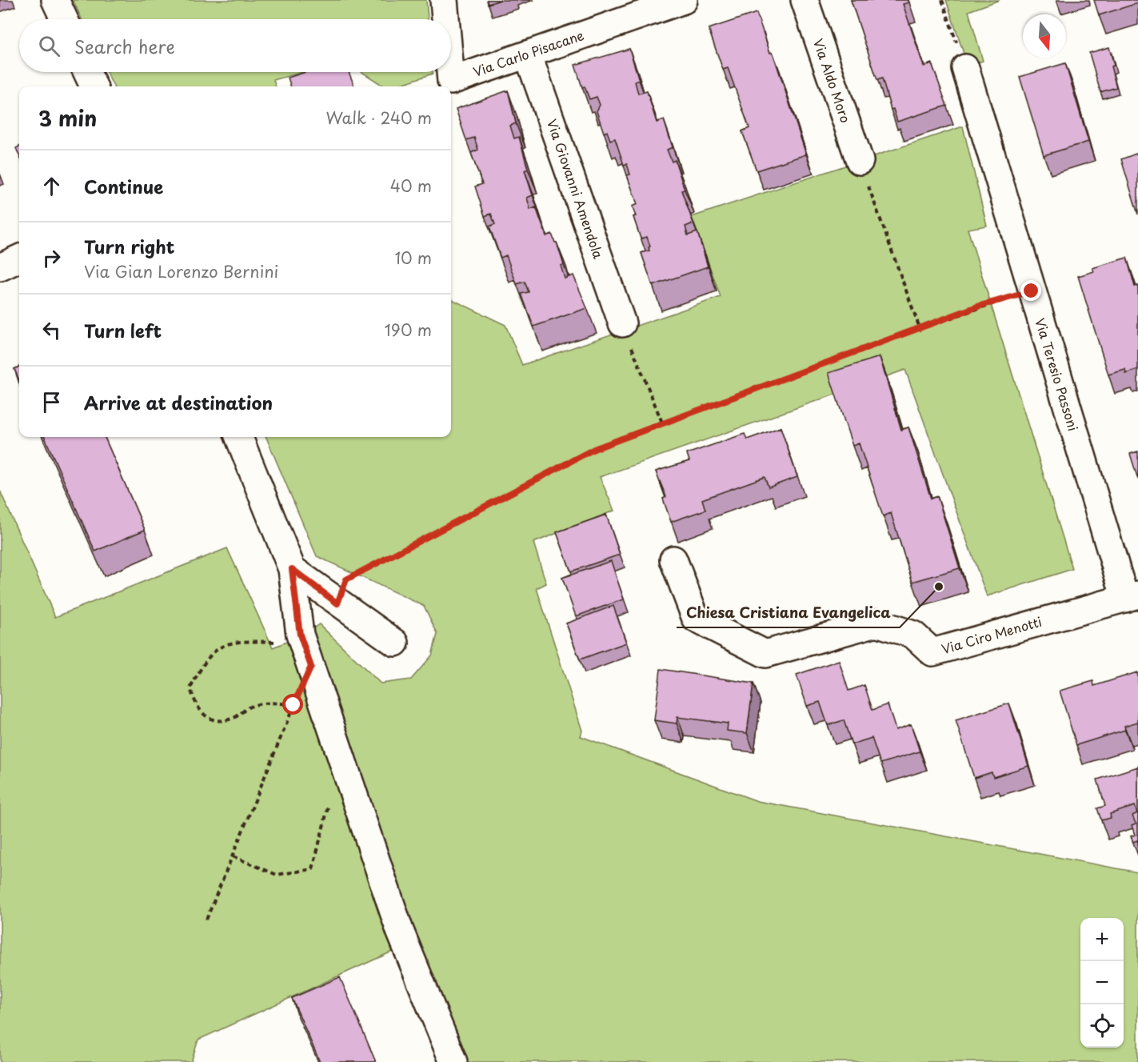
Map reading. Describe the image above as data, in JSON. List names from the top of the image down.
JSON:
{
  "streets": {
    "street": [
      "Via Carlo Pisacane",
      "Via Aldo Moro",
      "Via Giovanni Amendola",
      "Via Teresio Passoni",
      "Via Ciro Menotti"
    ]
  },
  "crossings": [
    ["Via Carlo Pisacane", "Via Giovanni Amendola"],
    ["Via Teresio Passoni", "Via Ciro Menotti"]
  ],
  "places": ["Chiesa Cristiana Evangelica"],
  "north": "bottom",
  "page": {
    "search": "Search here",
    "heading": ["3 min", "Walk · 240 m"],
    "list": [
      ["Continue", "40 m"],
      ["Turn right", "Via Gian Lorenzo Bernini", "10 m"],
      ["Turn left", "190 m"],
      "Arrive at destination"
    ],
    "map_buttons": ["+", "−"]
  }
}
